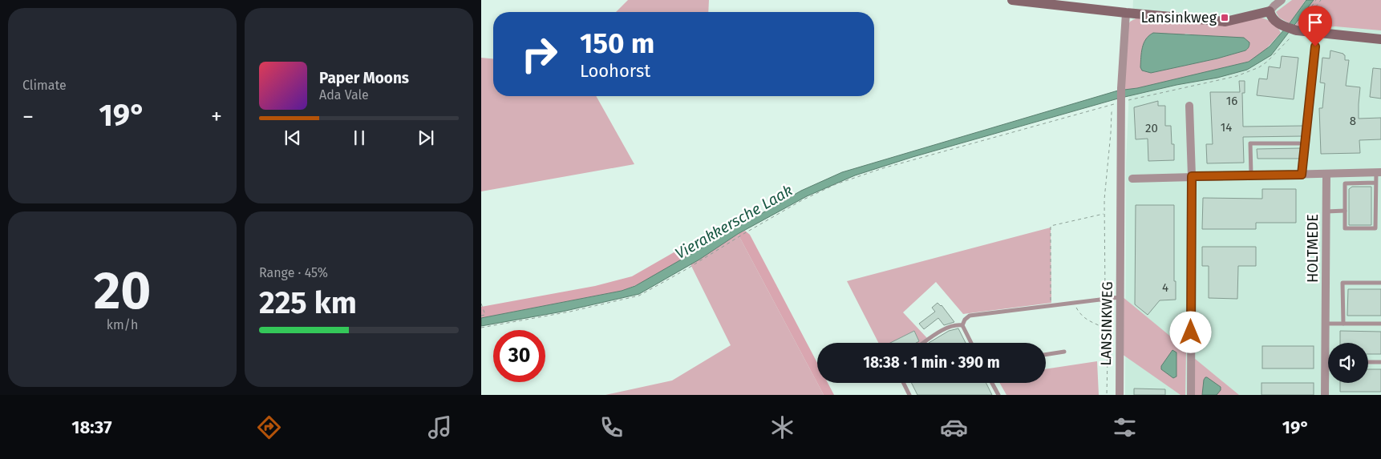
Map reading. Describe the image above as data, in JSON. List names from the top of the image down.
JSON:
{
  "streets": {
    "street": ["HOLTMEDE", "LANSINKWEG"]
  },
  "water": ["Vierakkersche Laak"],
  "places": {
    "transit": ["Lansinkweg"]
  },
  "house_numbers": [
    "16",
    "8",
    "14",
    "20",
    "4"
  ],
  "page": {
    "tile": [
      "Climate",
      ["20", "km/h"],
      ["Range · 45%", "225 km"]
    ],
    "turn": ["150 m", "Loohorst"],
    "song": ["Paper Moons", "Ada Vale"],
    "heat": ["−", "19°", "+"],
    "limit": "30",
    "trip": "18:38 · 1 min · 390 m",
    "tabs": ["18:37", "19°"]
  }
}
